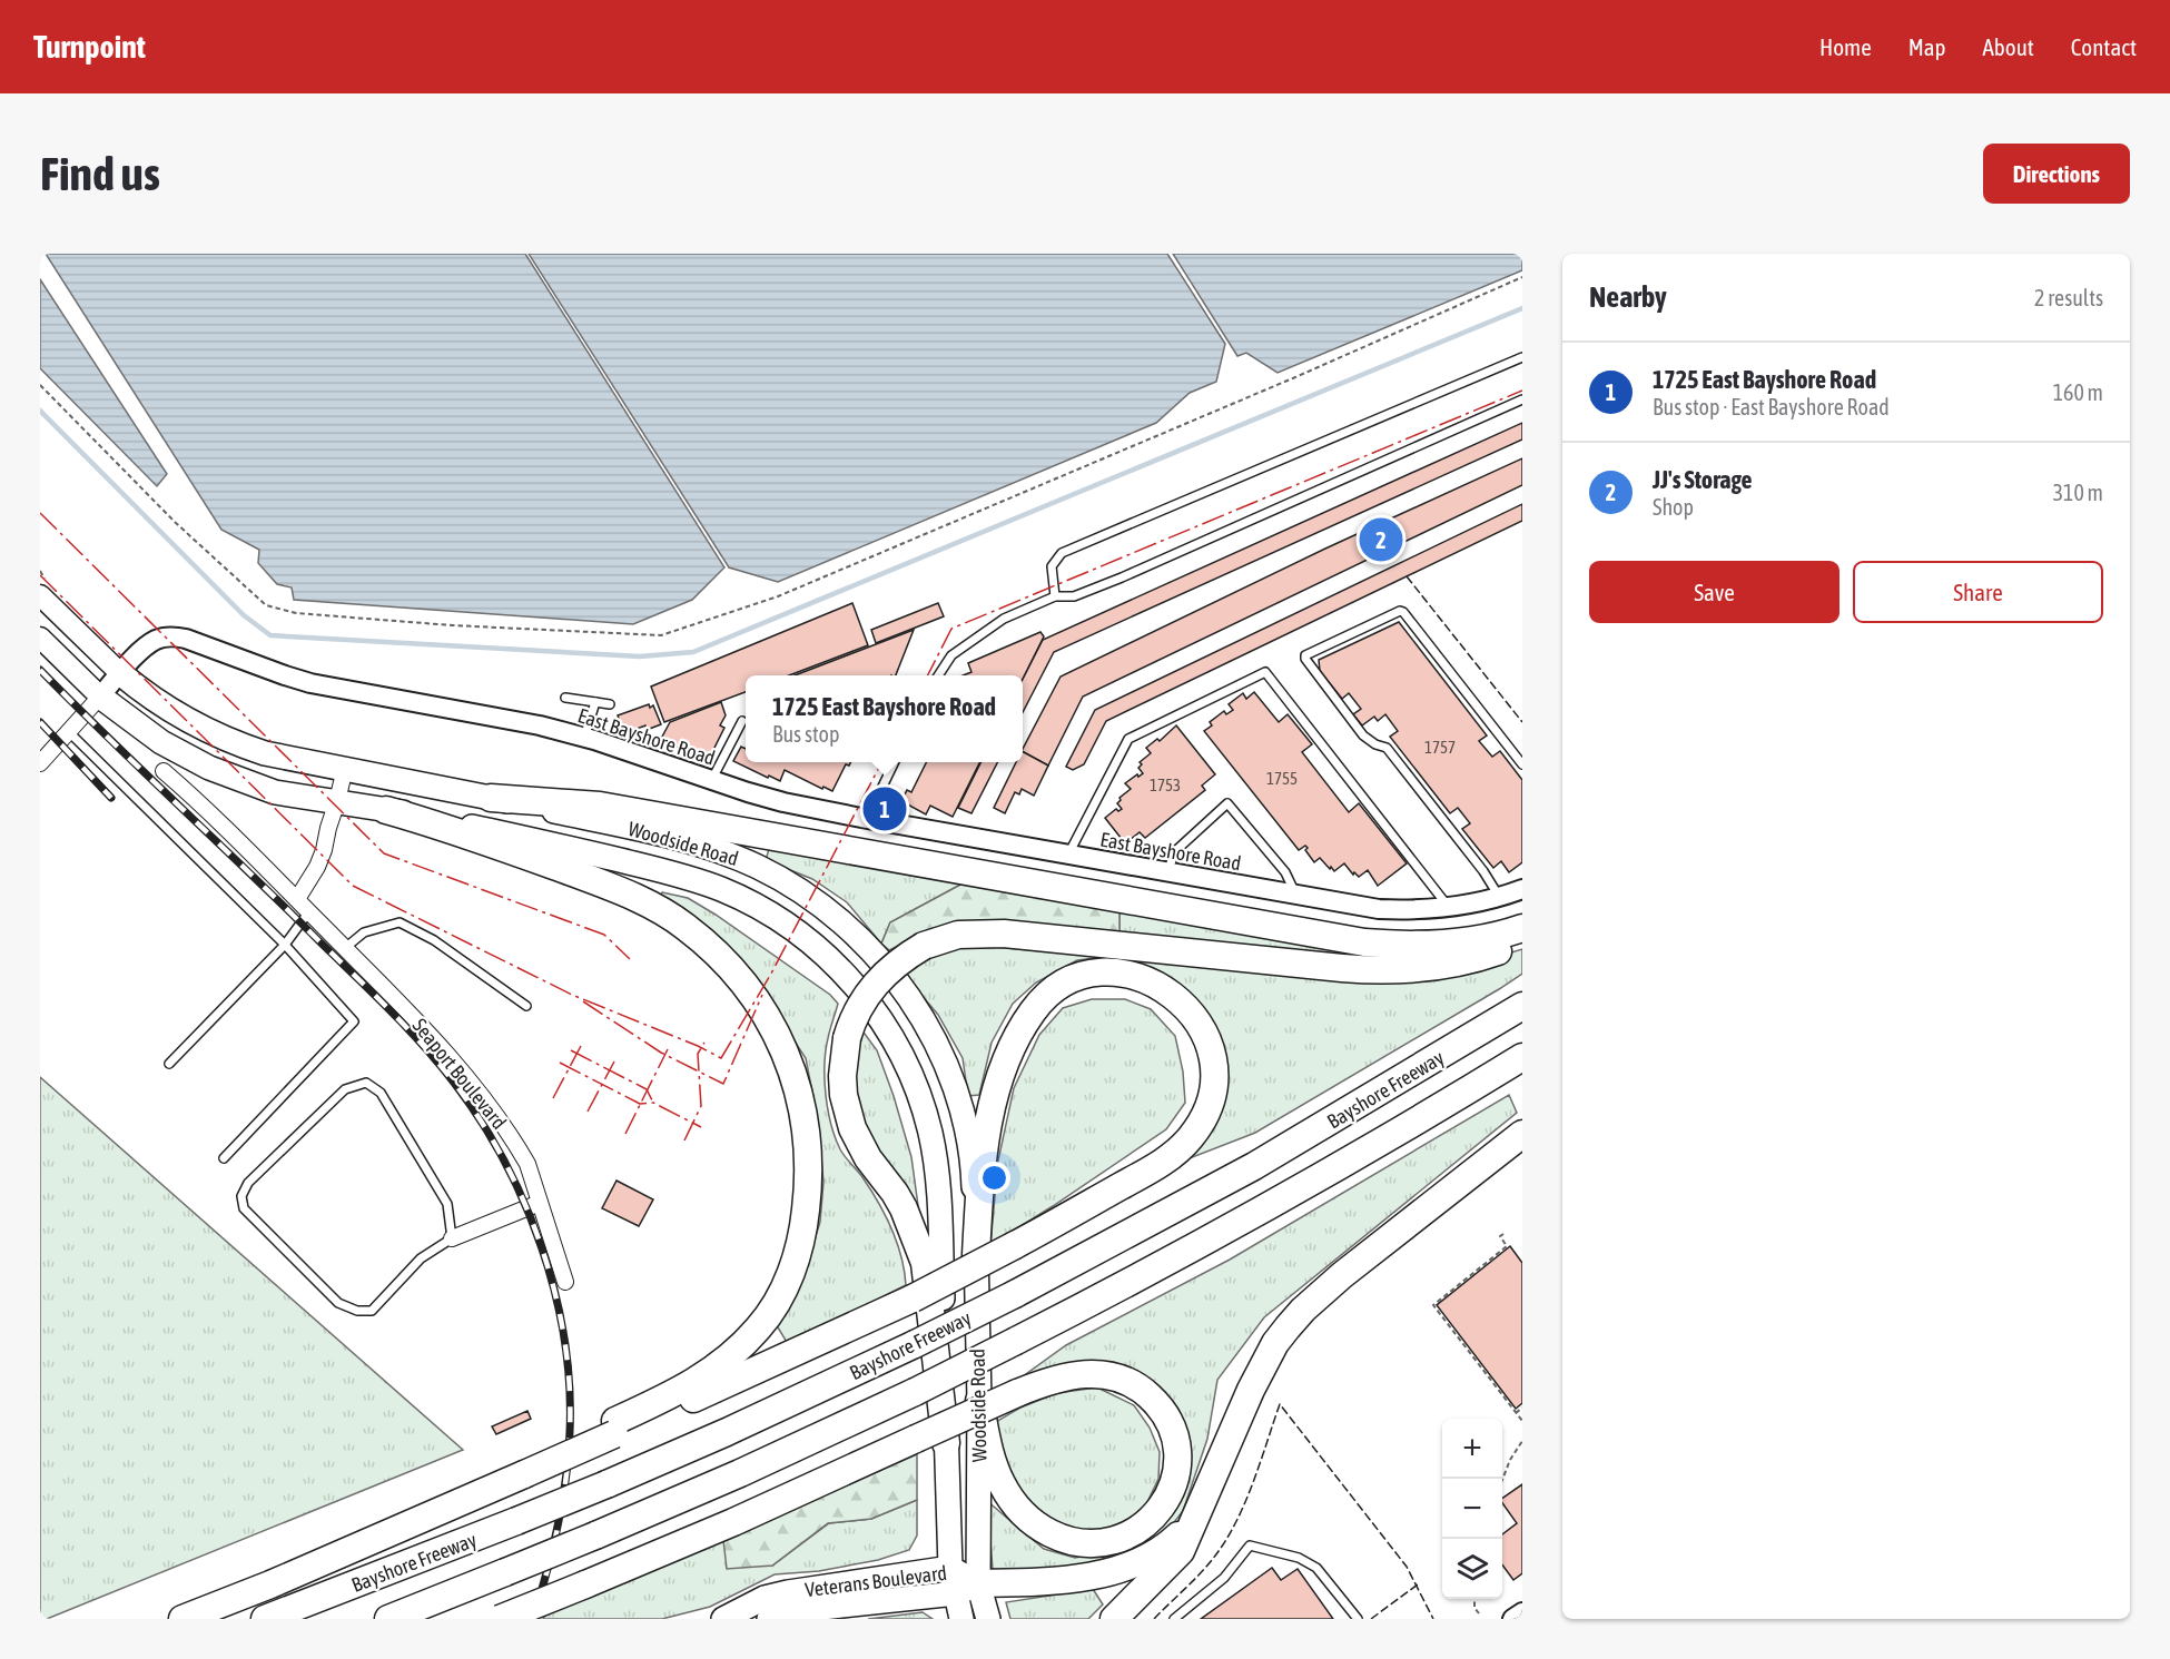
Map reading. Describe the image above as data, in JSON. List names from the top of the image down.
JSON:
{
  "streets": {
    "highway": ["Bayshore Freeway"],
    "main road": ["Woodside Road", "Veterans Boulevard"],
    "street": ["East Bayshore Road", "Seaport Boulevard"]
  },
  "crossings": [
    ["East Bayshore Road", "Woodside Road"],
    ["Woodside Road", "Veterans Boulevard"]
  ],
  "house_numbers": ["1757", "1755", "1753"],
  "page": {
    "header": "Turnpoint",
    "nav": [
      "Home",
      "Map",
      "About",
      "Contact"
    ],
    "buttons": [
      "Directions",
      ["Save", "Share"]
    ],
    "title": "Find us",
    "heading": ["Nearby", "2 results"],
    "list": [
      {
        "mark": "1",
        "name": "1725 East Bayshore Road",
        "note": "Bus stop · East Bayshore Road",
        "value": "160 m"
      },
      {
        "mark": "2",
        "name": "JJ's Storage",
        "note": "Shop",
        "value": "310 m"
      }
    ],
    "pins": ["2", "1"],
    "popup": ["1725 East Bayshore Road", "Bus stop"],
    "map_buttons": ["+", "−"]
  }
}
